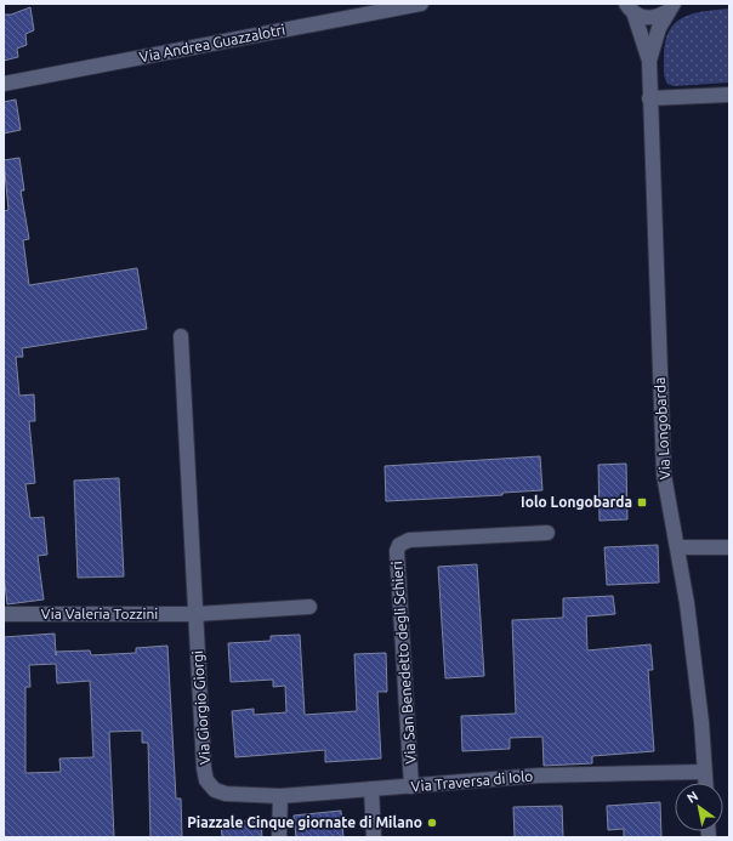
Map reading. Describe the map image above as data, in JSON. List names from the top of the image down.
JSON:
{
  "streets": {
    "street": [
      "Via Andrea Guazzalotri",
      "Via Longobarda",
      "Via Valeria Tozzini",
      "Via San Benedetto degli Schieri",
      "Via Giorgio Giorgi",
      "Via Traversa di Iolo"
    ]
  },
  "crossings": [
    ["Via Longobarda", "Via Traversa di Iolo"],
    ["Via Valeria Tozzini", "Via Giorgio Giorgi"],
    ["Via San Benedetto degli Schieri", "Via Traversa di Iolo"],
    ["Via Giorgio Giorgi", "Via Traversa di Iolo"]
  ],
  "places": {
    "transit": ["Iolo Longobarda"],
    "other": ["Piazzale Cinque giornate di Milano"]
  },
  "north": "top left"
}
